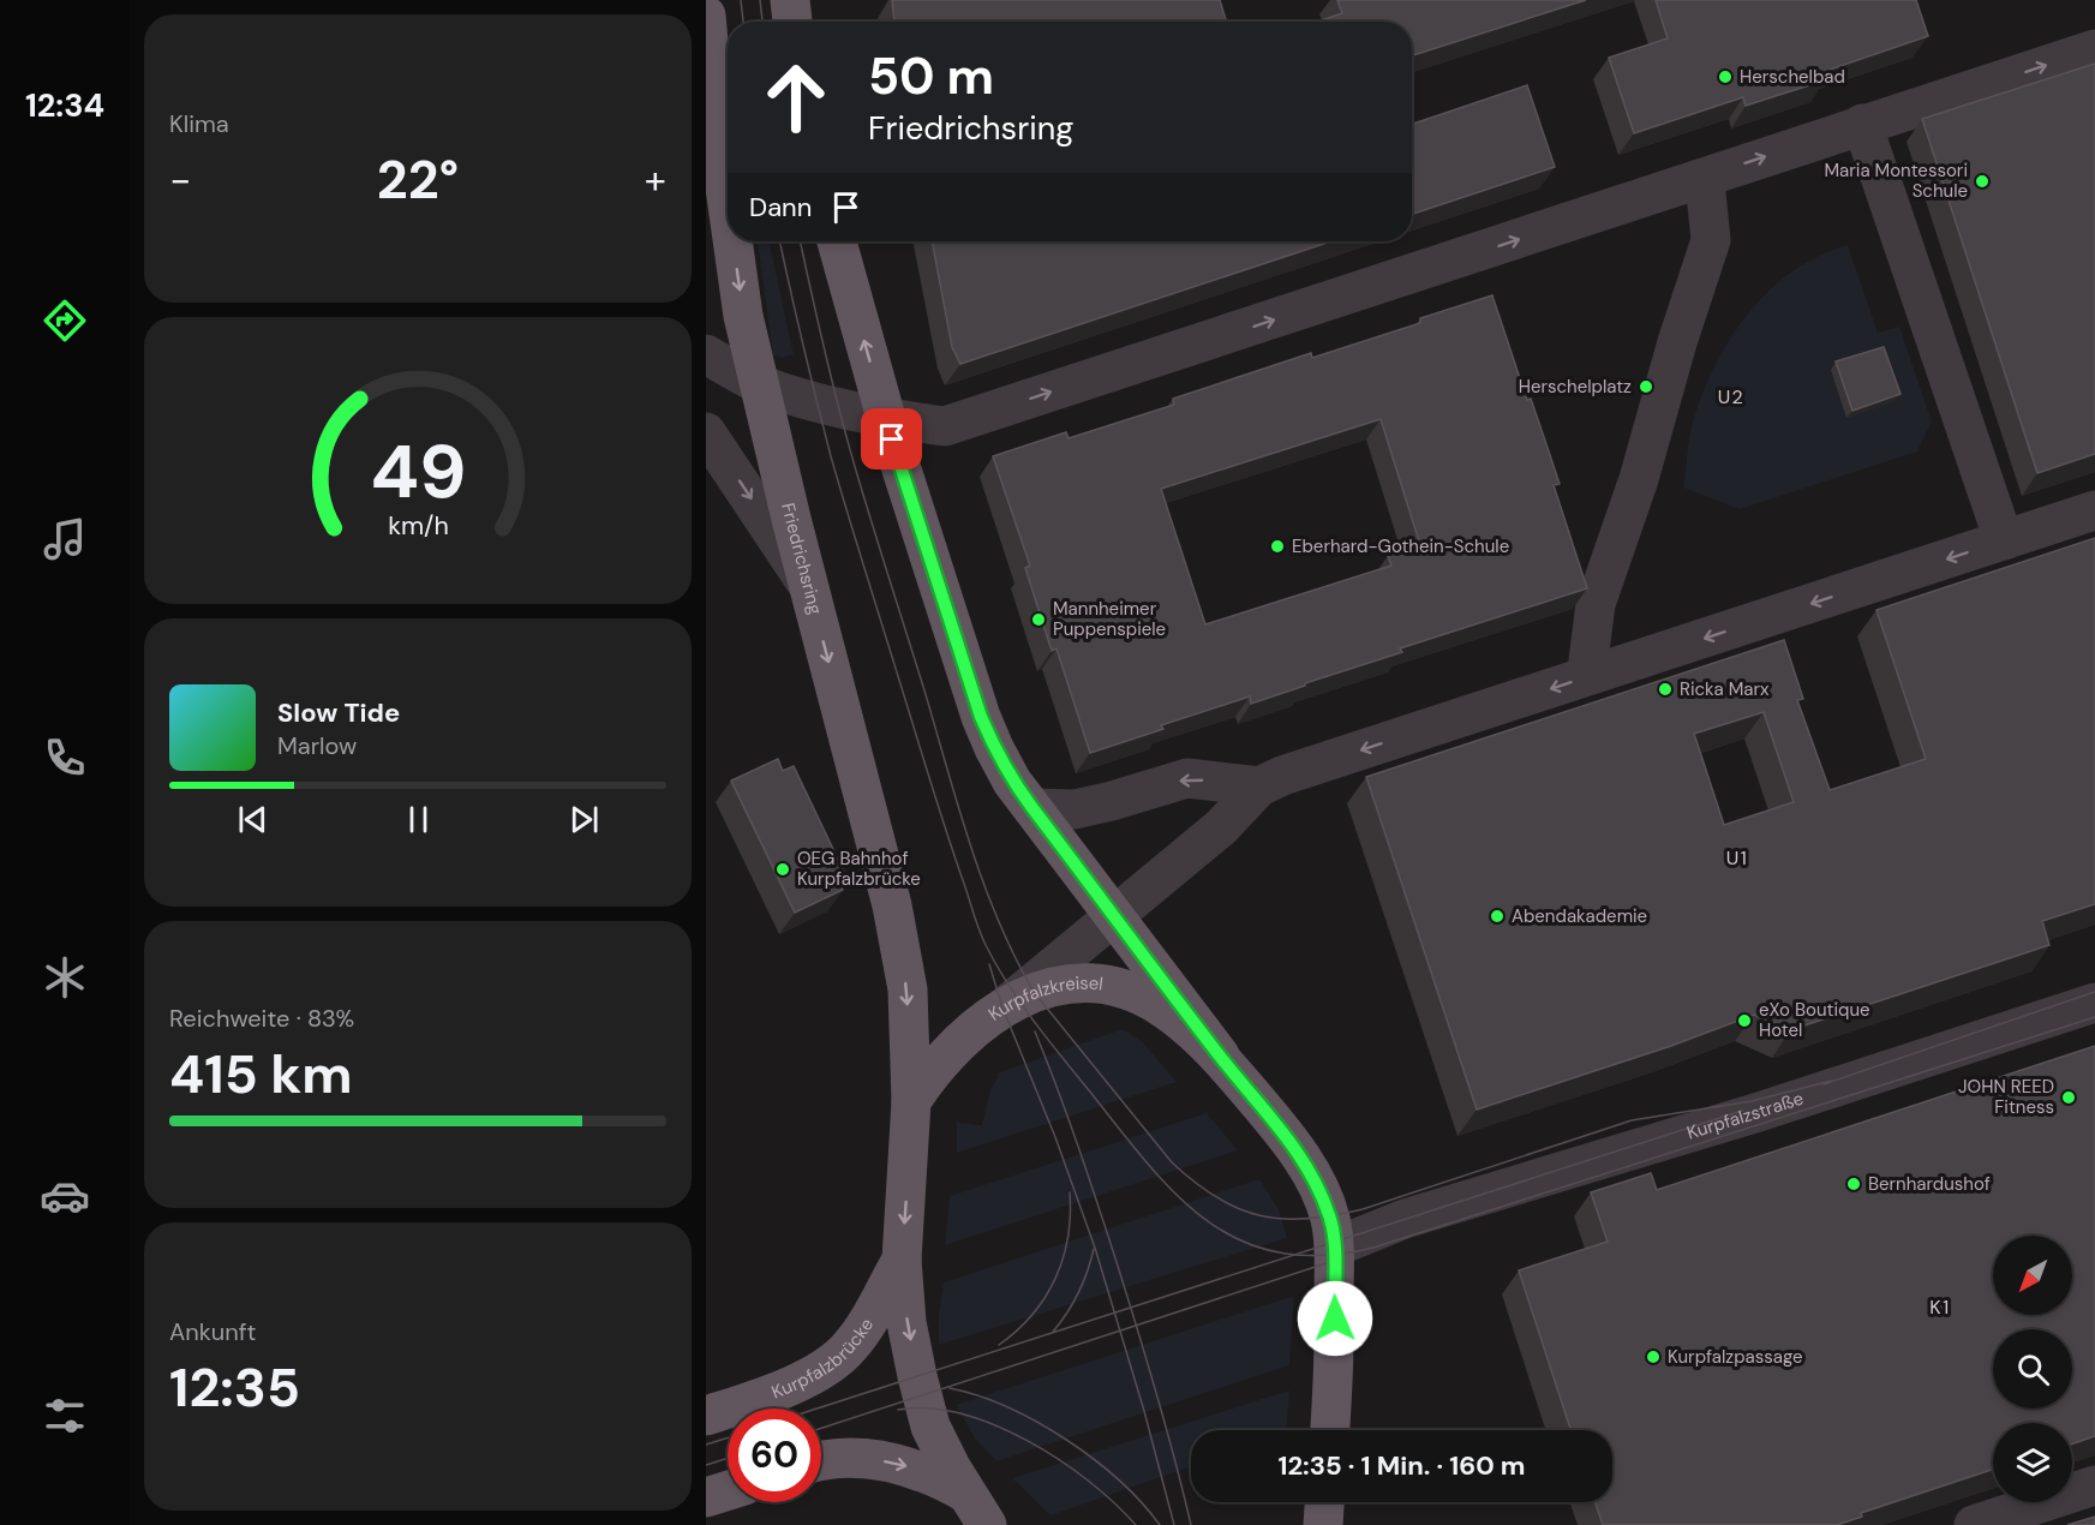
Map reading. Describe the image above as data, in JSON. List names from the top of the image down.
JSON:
{
  "streets": {
    "main road": ["Friedrichsring", "Kurpfalzkreisel", "Kurpfalzbrücke"],
    "street": ["Kurpfalzstraße"]
  },
  "crossings": [
    ["Friedrichsring", "Kurpfalzkreisel"],
    ["Kurpfalzkreisel", "Kurpfalzstraße"]
  ],
  "districts": ["U2", "U1", "K1"],
  "places": [
    "Herschelbad",
    "Maria Montessori Schule",
    "Herschelplatz",
    "Eberhard-Gothein-Schule",
    "Mannheimer Puppenspiele",
    "Ricka Marx",
    "OEG Bahnhof Kurpfalzbrücke",
    "Abendakademie",
    "eXo Boutique Hotel",
    "JOHN REED Fitness",
    "Bernhardushof",
    "Kurpfalzpassage"
  ],
  "north": "bottom left",
  "page": {
    "tabs": "12:34",
    "tile": [
      "Klima",
      ["Reichweite · 83%", "415 km"],
      ["Ankunft", "12:35"]
    ],
    "turn": ["50 m", "Friedrichsring"],
    "heat": ["−", "22°", "+"],
    "then": "Dann",
    "song": ["Slow Tide", "Marlow"],
    "limit": "60",
    "trip": "12:35 · 1 Min. · 160 m",
    "gauge": ["49", "km/h"]
  }
}
